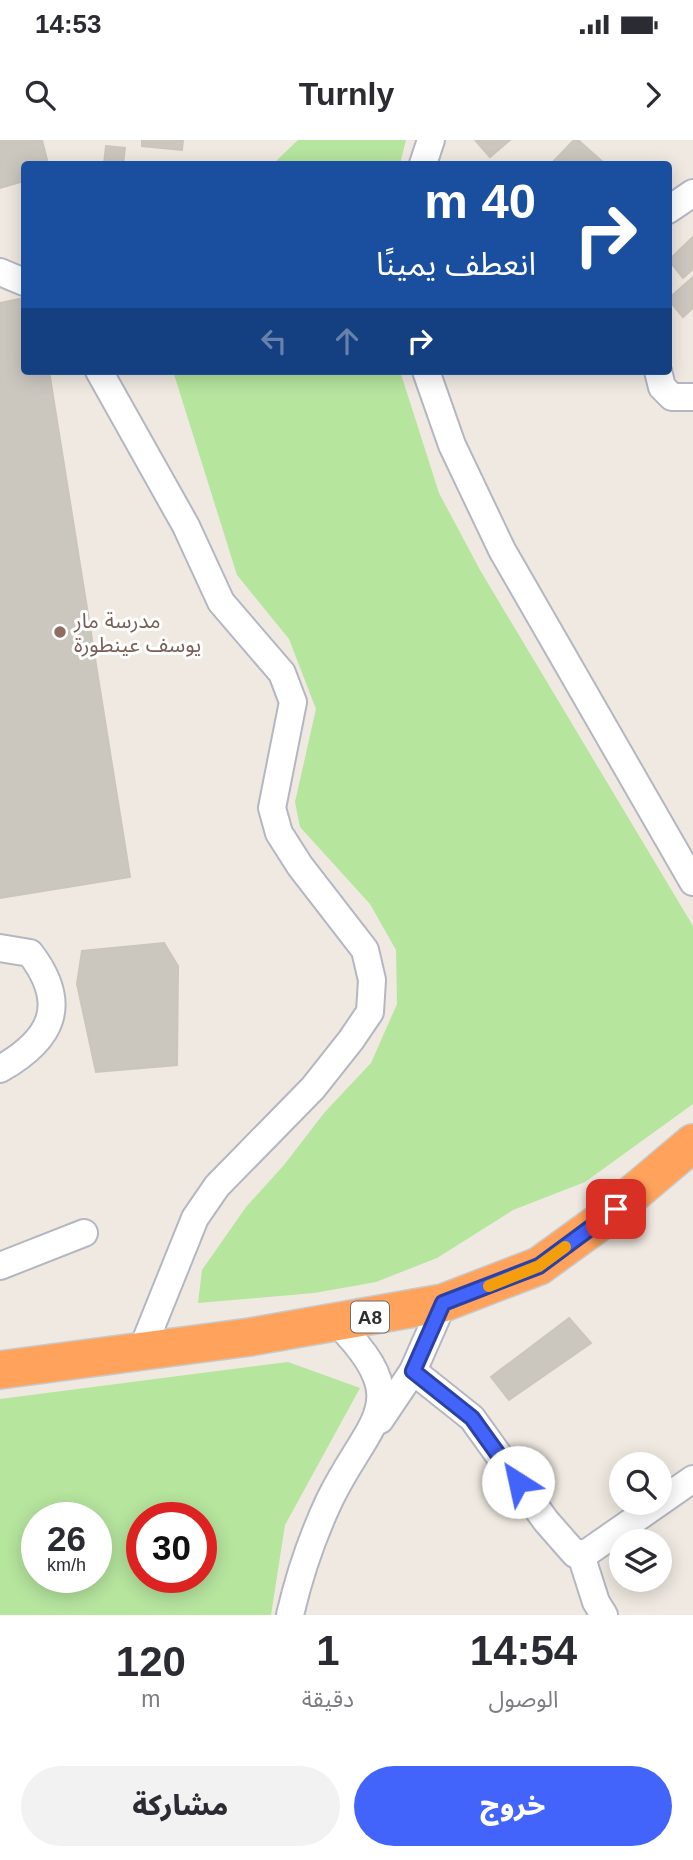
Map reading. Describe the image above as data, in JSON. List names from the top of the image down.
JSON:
{
  "streets": {
    "highway": ["A8"]
  },
  "places": ["مدرسة مار يوسف عينطورة"],
  "page": {
    "status": "14:53",
    "header": "Turnly",
    "turn": ["40 m", "انعطف يمينًا"],
    "speed": "26 km/h",
    "limit": "30",
    "eta": [
      "14:54",
      "الوصول",
      "1",
      "دقيقة",
      "120",
      "m"
    ],
    "buttons": ["خروج", "مشاركة"]
  }
}
